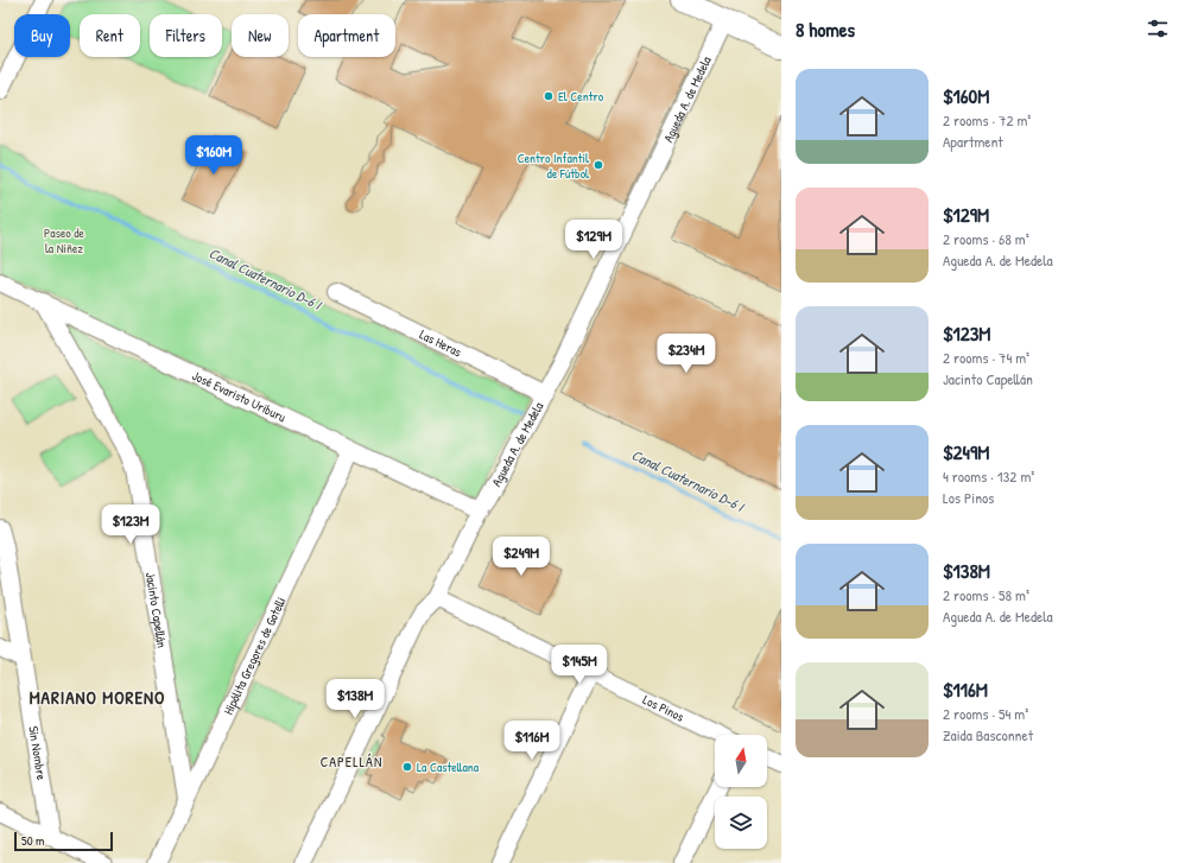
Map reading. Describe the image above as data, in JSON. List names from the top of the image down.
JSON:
{
  "streets": {
    "street": [
      "Agueda A. de Medela",
      "Las Heras",
      "José Evaristo Uriburu",
      "Jacinto Capellán",
      "Hipólita Gregores de Gotelli",
      "Los Pinos",
      "Sin Nombre"
    ]
  },
  "crossings": [
    ["Agueda A. de Medela", "Las Heras"],
    ["Agueda A. de Medela", "José Evaristo Uriburu"],
    ["Agueda A. de Medela", "Los Pinos"],
    ["José Evaristo Uriburu", "Jacinto Capellán"],
    ["José Evaristo Uriburu", "Hipólita Gregores de Gotelli"],
    ["Jacinto Capellán", "Hipólita Gregores de Gotelli"]
  ],
  "districts": ["MARIANO MORENO", "CAPELLÁN"],
  "water": ["Canal Cuaternario D-6 I"],
  "parks": ["Paseo de la Niñez"],
  "places": ["El Centro", "Centro Infantil de Fútbol", "La Castellana"],
  "scale_bar": "50 m",
  "north": "top",
  "page": {
    "heading": "8 homes",
    "chip": [
      "Buy",
      "Rent",
      "Filters",
      "New",
      "Apartment"
    ],
    "list": [
      {
        "name": "$160M",
        "note": "2 rooms · 72 m² · Apartment"
      },
      {
        "name": "$129M",
        "note": "2 rooms · 68 m² · Agueda A. de Medela"
      },
      {
        "name": "$123M",
        "note": "2 rooms · 74 m² · Jacinto Capellán"
      },
      {
        "name": "$249M",
        "note": "4 rooms · 132 m² · Los Pinos"
      },
      {
        "name": "$138M",
        "note": "2 rooms · 58 m² · Agueda A. de Medela"
      },
      {
        "name": "$116M",
        "note": "2 rooms · 54 m² · Zaida Basconnet"
      }
    ],
    "price": [
      "$160M",
      "$129M",
      "$234M",
      "$123M",
      "$249M",
      "$145M",
      "$138M",
      "$116M"
    ],
    "scale": "50 m"
  }
}
